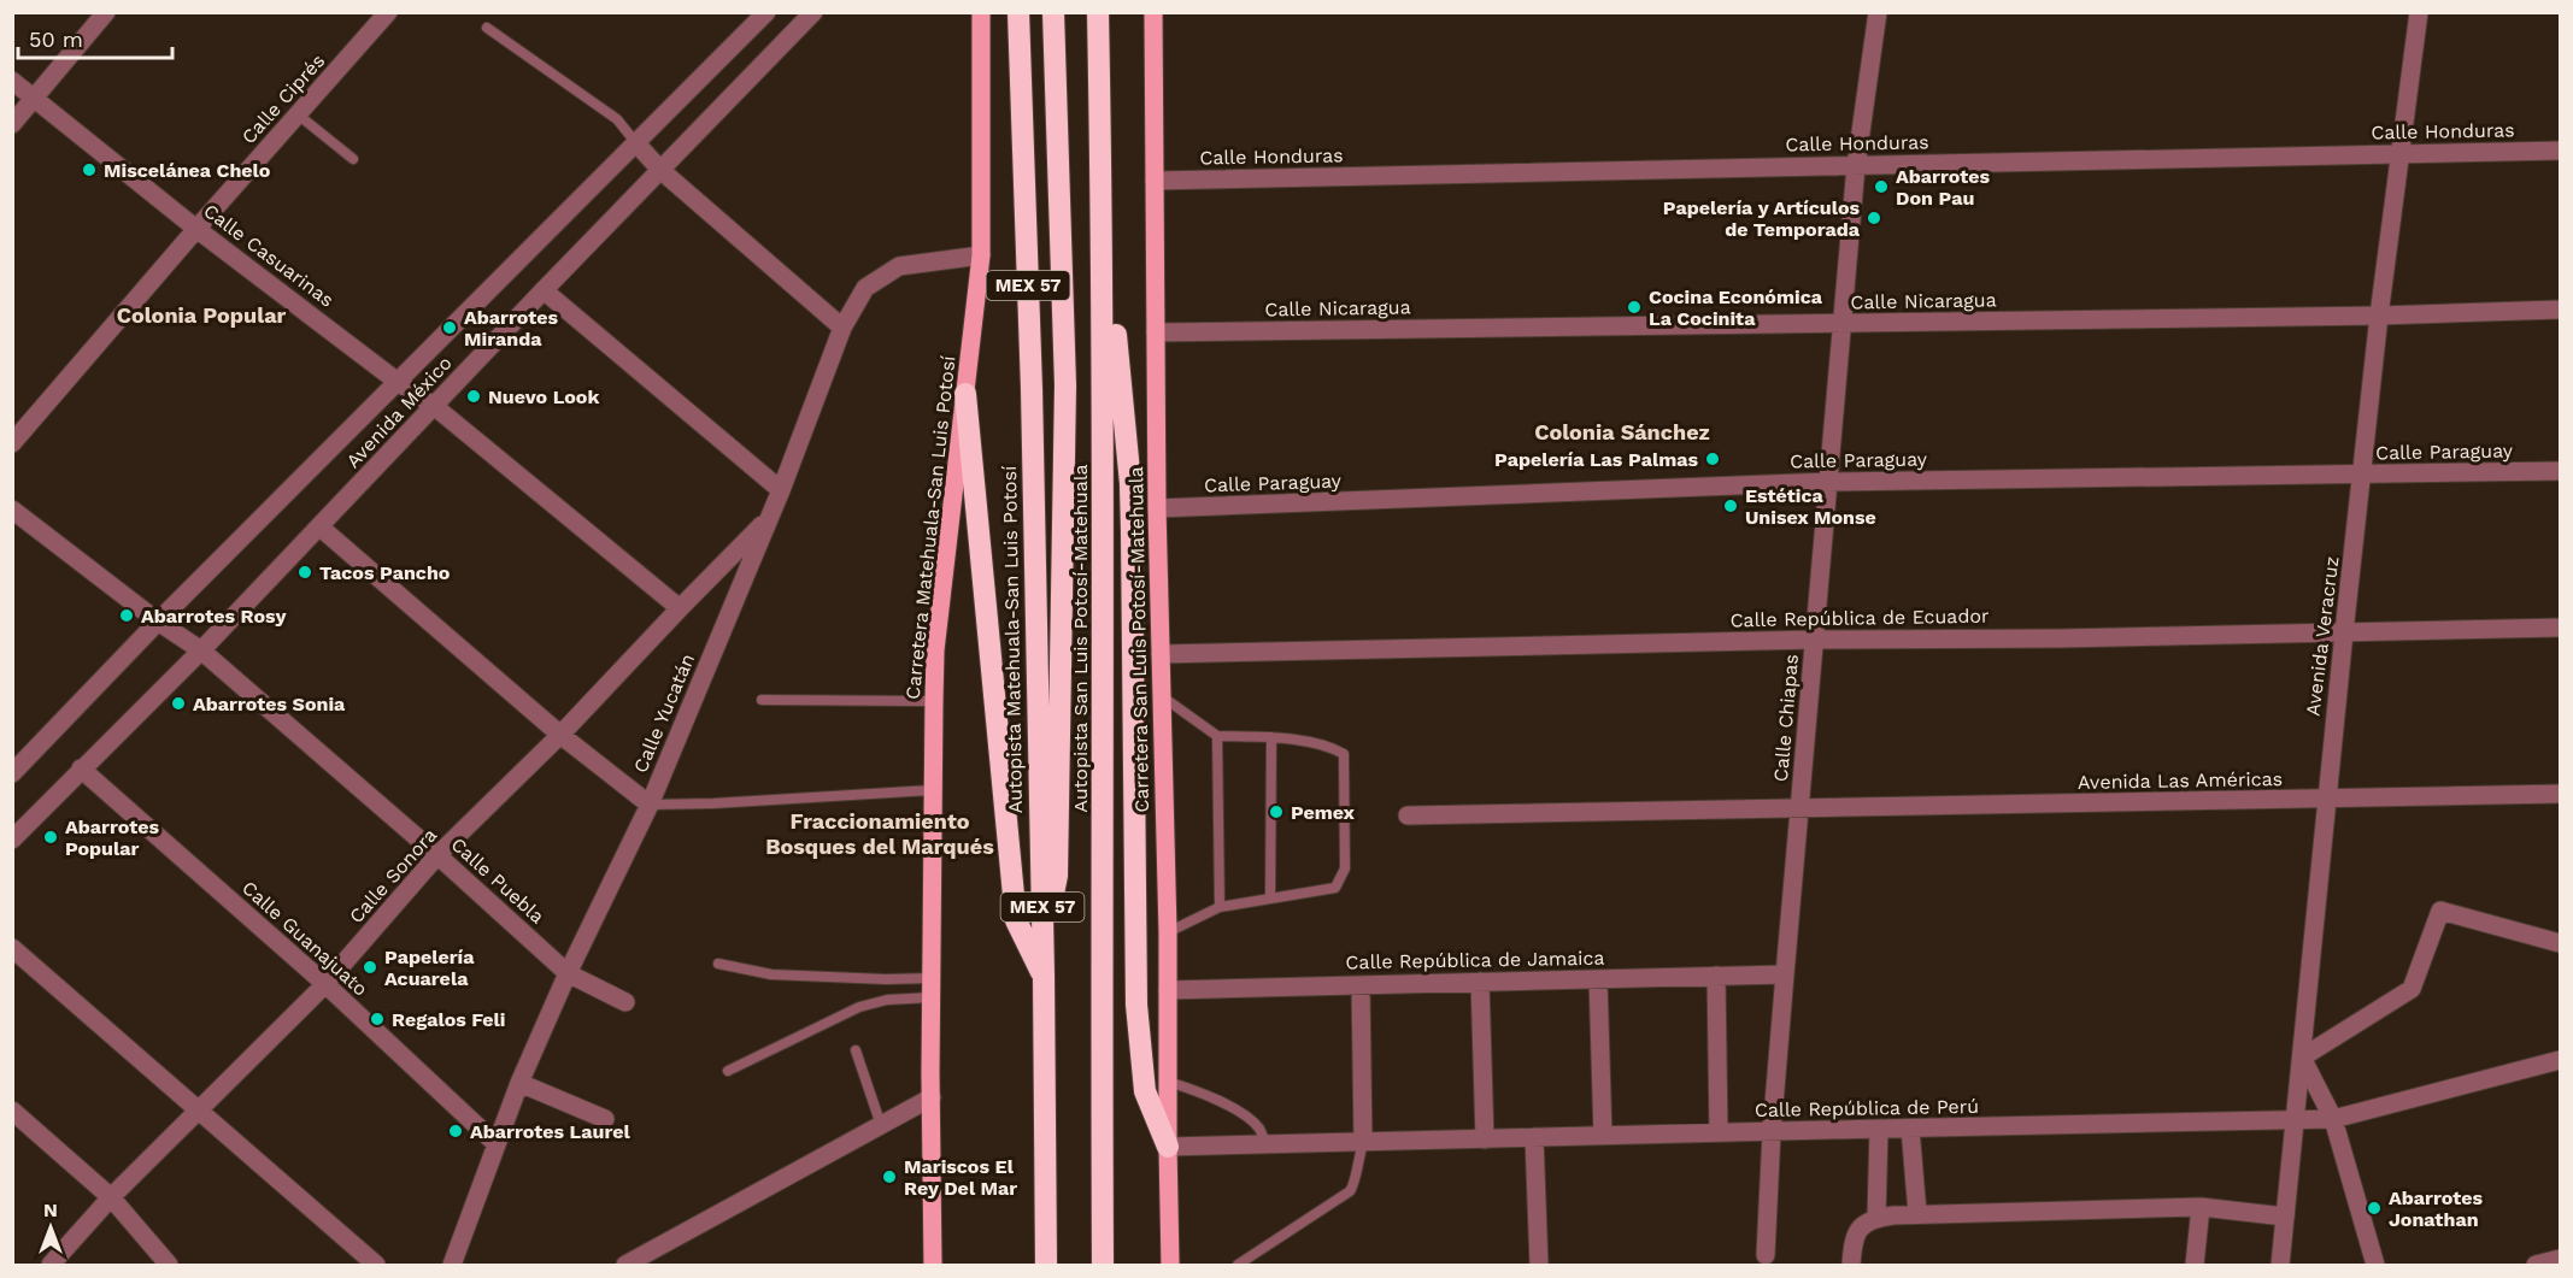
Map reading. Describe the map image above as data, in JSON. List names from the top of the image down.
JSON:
{
  "streets": {
    "highway": ["MEX 57", "Autopista San Luis Potosí-Matehuala", "Autopista Matehuala-San Luis Potosí"],
    "main road": ["Carretera Matehuala-San Luis Potosí", "Carretera San Luis Potosí-Matehuala"],
    "street": [
      "Calle Ciprés",
      "Calle Honduras",
      "Calle Casuarinas",
      "Calle Nicaragua",
      "Avenida México",
      "Calle Paraguay",
      "Calle República de Ecuador",
      "Avenida Veracruz",
      "Calle Yucatán",
      "Calle Chiapas",
      "Avenida Las Américas",
      "Calle Sonora",
      "Calle Puebla",
      "Calle Guanajuato",
      "Calle República de Jamaica",
      "Calle República de Perú"
    ]
  },
  "crossings": [
    ["Calle Ciprés", "Calle Casuarinas"],
    ["Calle Honduras", "Avenida Veracruz"],
    ["Calle Honduras", "Carretera San Luis Potosí-Matehuala"],
    ["Calle Honduras", "Calle Chiapas"],
    ["Calle Casuarinas", "Avenida México"],
    ["Calle Casuarinas", "Calle Sonora"],
    ["Calle Nicaragua", "Avenida Veracruz"],
    ["Calle Nicaragua", "Carretera San Luis Potosí-Matehuala"],
    ["Calle Nicaragua", "Calle Chiapas"],
    ["Avenida México", "Calle Puebla"],
    ["Avenida México", "Calle Guanajuato"],
    ["Calle Paraguay", "Avenida Veracruz"],
    ["Calle Paraguay", "Carretera San Luis Potosí-Matehuala"],
    ["Calle Paraguay", "Calle Chiapas"],
    ["Carretera Matehuala-San Luis Potosí", "Calle Yucatán"],
    ["Calle República de Ecuador", "Avenida Veracruz"],
    ["Calle República de Ecuador", "Carretera San Luis Potosí-Matehuala"],
    ["Calle República de Ecuador", "Calle Chiapas"],
    ["Avenida Veracruz", "Avenida Las Américas"],
    ["Avenida Veracruz", "Calle República de Perú"],
    ["Carretera San Luis Potosí-Matehuala", "Calle República de Jamaica"],
    ["Carretera San Luis Potosí-Matehuala", "Calle República de Perú"],
    ["Calle Yucatán", "Calle Sonora"],
    ["Calle Yucatán", "Calle Puebla"],
    ["Calle Yucatán", "Calle Guanajuato"],
    ["Calle Chiapas", "Avenida Las Américas"],
    ["Calle Chiapas", "Calle República de Jamaica"],
    ["Calle Chiapas", "Calle República de Perú"],
    ["Calle Sonora", "Calle Puebla"],
    ["Calle Sonora", "Calle Guanajuato"]
  ],
  "districts": ["Colonia Popular", "Colonia Sánchez", "Fraccionamiento Bosques del Marqués"],
  "places": [
    "Miscelánea Chelo",
    "Abarrotes Don Pau",
    "Papelería y Artículos de Temporada",
    "Cocina Económica La Cocinita",
    "Abarrotes Miranda",
    "Nuevo Look",
    "Papelería Las Palmas",
    "Estética Unisex Monse",
    "Tacos Pancho",
    "Abarrotes Rosy",
    "Abarrotes Sonia",
    "Pemex",
    "Abarrotes Popular",
    "Papelería Acuarela",
    "Regalos Feli",
    "Abarrotes Laurel",
    "Mariscos El Rey Del Mar",
    "Abarrotes Jonathan"
  ],
  "scale_bar": "50 m",
  "north": "top"
}
